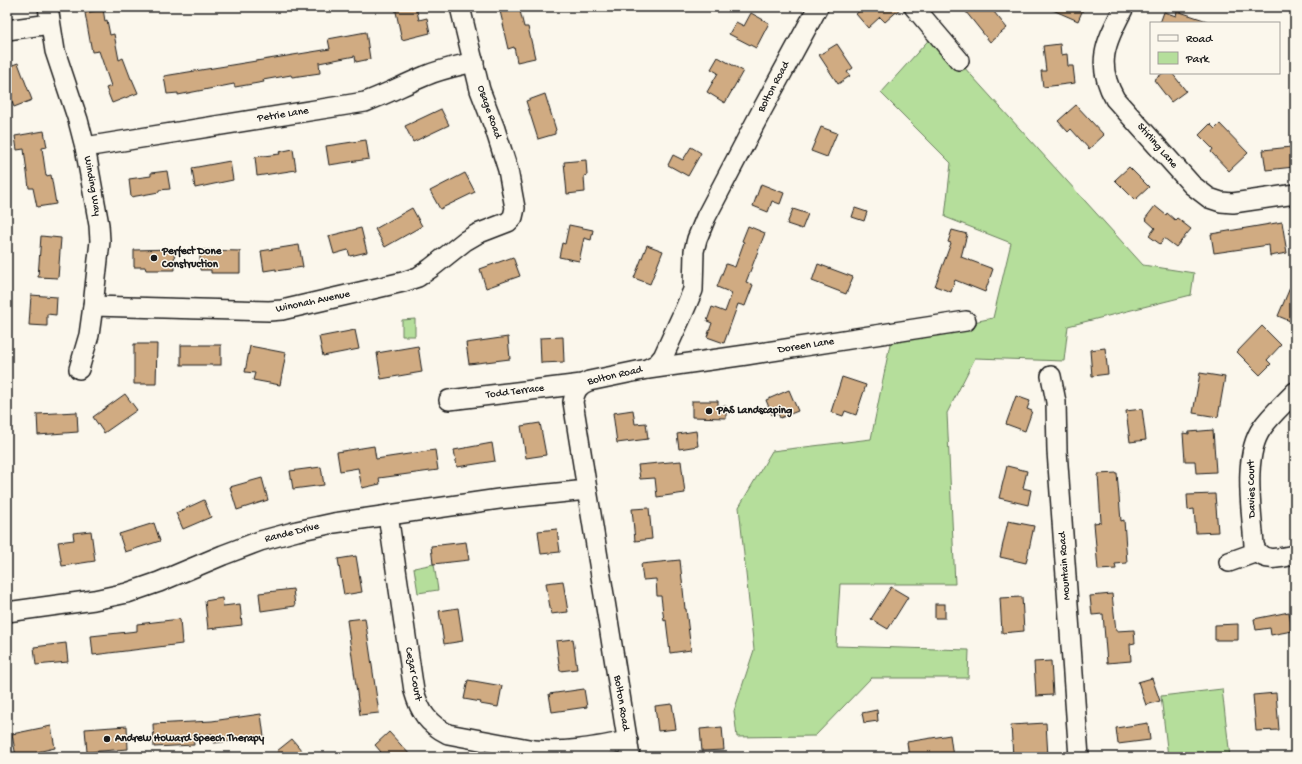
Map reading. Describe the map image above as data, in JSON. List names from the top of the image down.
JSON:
{
  "streets": {
    "street": [
      "Bolton Road",
      "Osage Road",
      "Petrie Lane",
      "Stirling Lane",
      "Winding Way",
      "Winonah Avenue",
      "Doreen Lane",
      "Todd Terrace",
      "Davies Court",
      "Rande Drive",
      "Mountain Road",
      "Cezar Court"
    ]
  },
  "crossings": [
    ["Bolton Road", "Doreen Lane"],
    ["Bolton Road", "Todd Terrace"],
    ["Bolton Road", "Rande Drive"],
    ["Bolton Road", "Cezar Court"],
    ["Osage Road", "Petrie Lane"],
    ["Osage Road", "Winonah Avenue"],
    ["Petrie Lane", "Winding Way"],
    ["Winding Way", "Winonah Avenue"],
    ["Rande Drive", "Cezar Court"]
  ],
  "places": ["Perfect Done Construction", "PAS Landscaping", "Andrew Howard Speech Therapy"],
  "legend": ["Road", "Park"]
}
